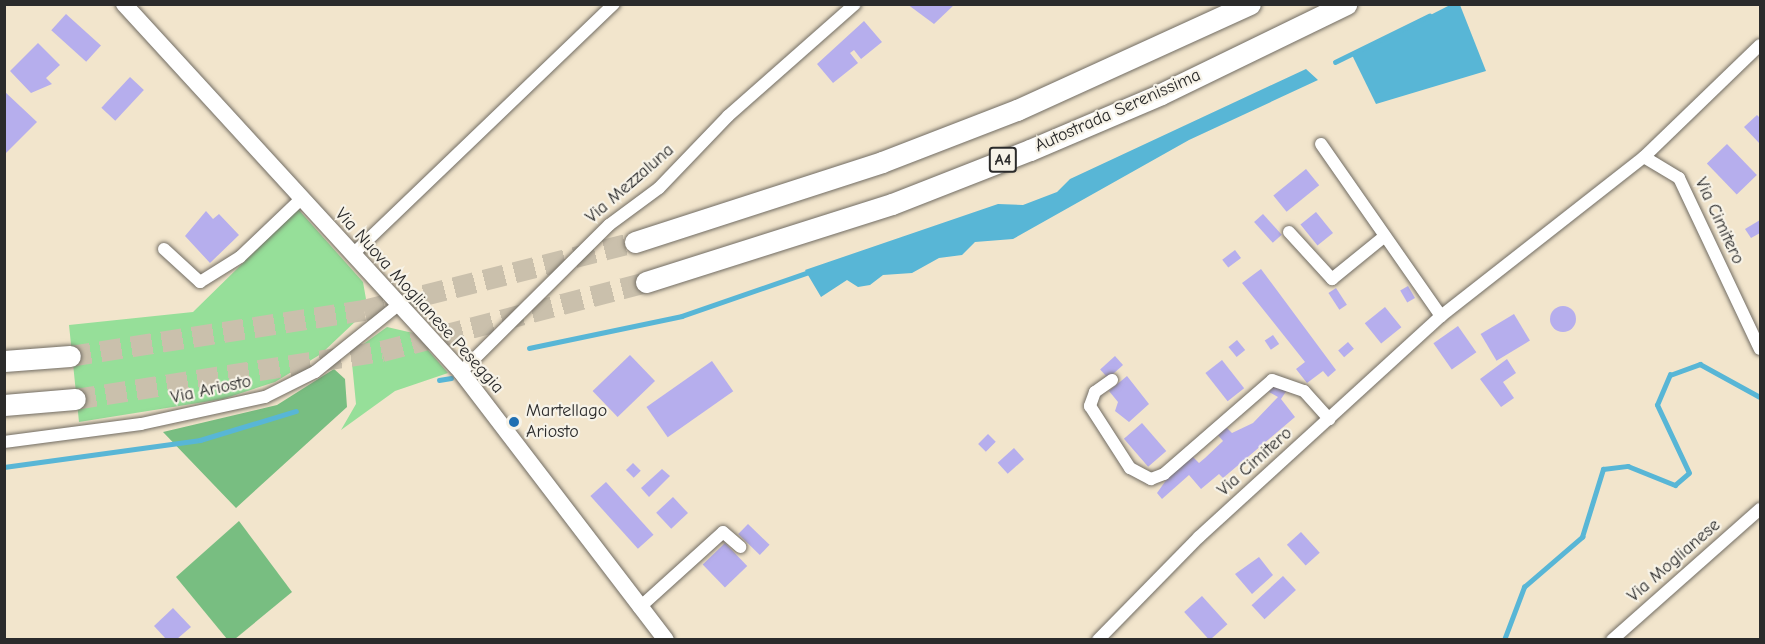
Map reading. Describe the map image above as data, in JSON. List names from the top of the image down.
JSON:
{
  "streets": {
    "highway": ["Autostrada Serenissima", "A4"],
    "main road": ["Via Nuova Moglianese Peseggia"],
    "street": [
      "Via Mezzaluna",
      "Via Cimitero",
      "Via Ariosto",
      "Via Moglianese"
    ]
  },
  "crossings": [
    ["Via Mezzaluna", "Via Nuova Moglianese Peseggia"],
    ["Via Nuova Moglianese Peseggia", "Via Ariosto"]
  ],
  "places": ["Martellago Ariosto"]
}
